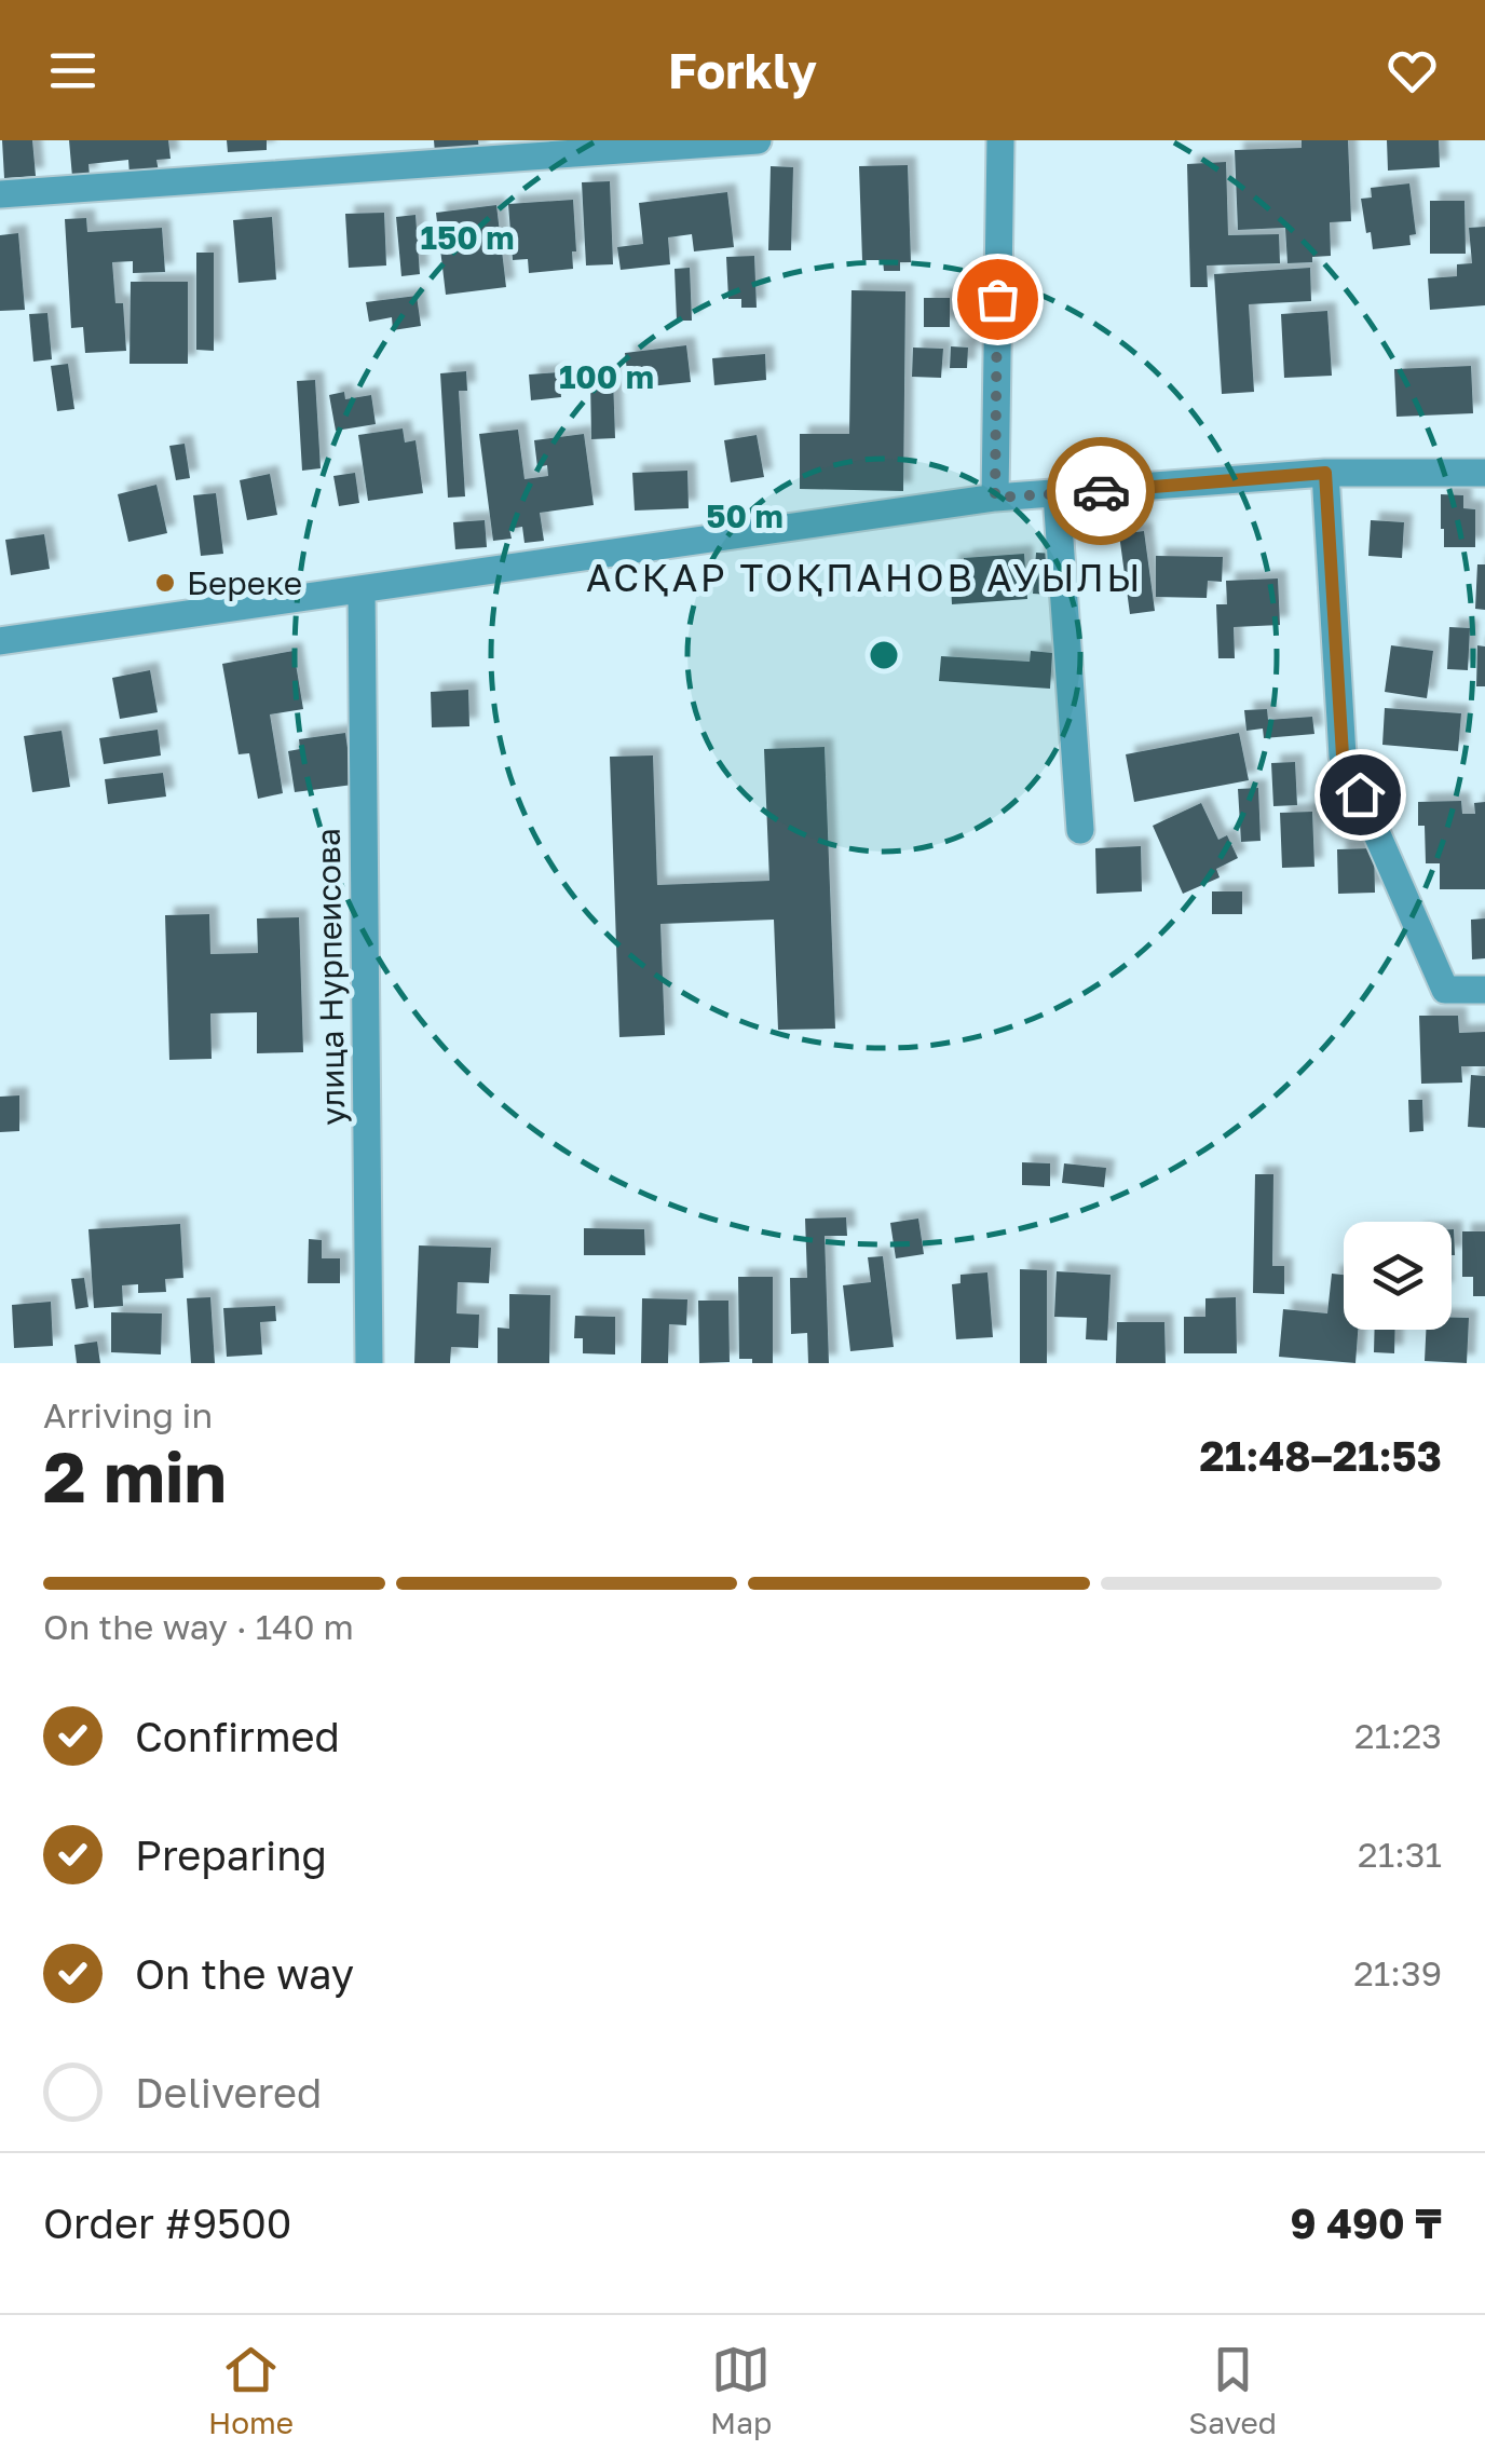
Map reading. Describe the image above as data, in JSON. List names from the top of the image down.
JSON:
{
  "streets": {
    "street": ["улица Нурпеисова"]
  },
  "districts": ["АСҚАР ТОҚПАНОВ АУЫЛЫ"],
  "places": ["Береке"],
  "page": {
    "header": "Forkly",
    "heading": ["2 min", "Arriving in", "21:48–21:53"],
    "panel": ["Order #9500", "9 490 ₸"],
    "bar": "On the way · 140 m",
    "list": [
      ["Confirmed", "21:23"],
      ["Preparing", "21:31"],
      ["On the way", "21:39"],
      "Delivered"
    ],
    "tabs": ["Home", "Map", "Saved"]
  },
  "rings": ["150 m", "100 m", "50 m"]
}
